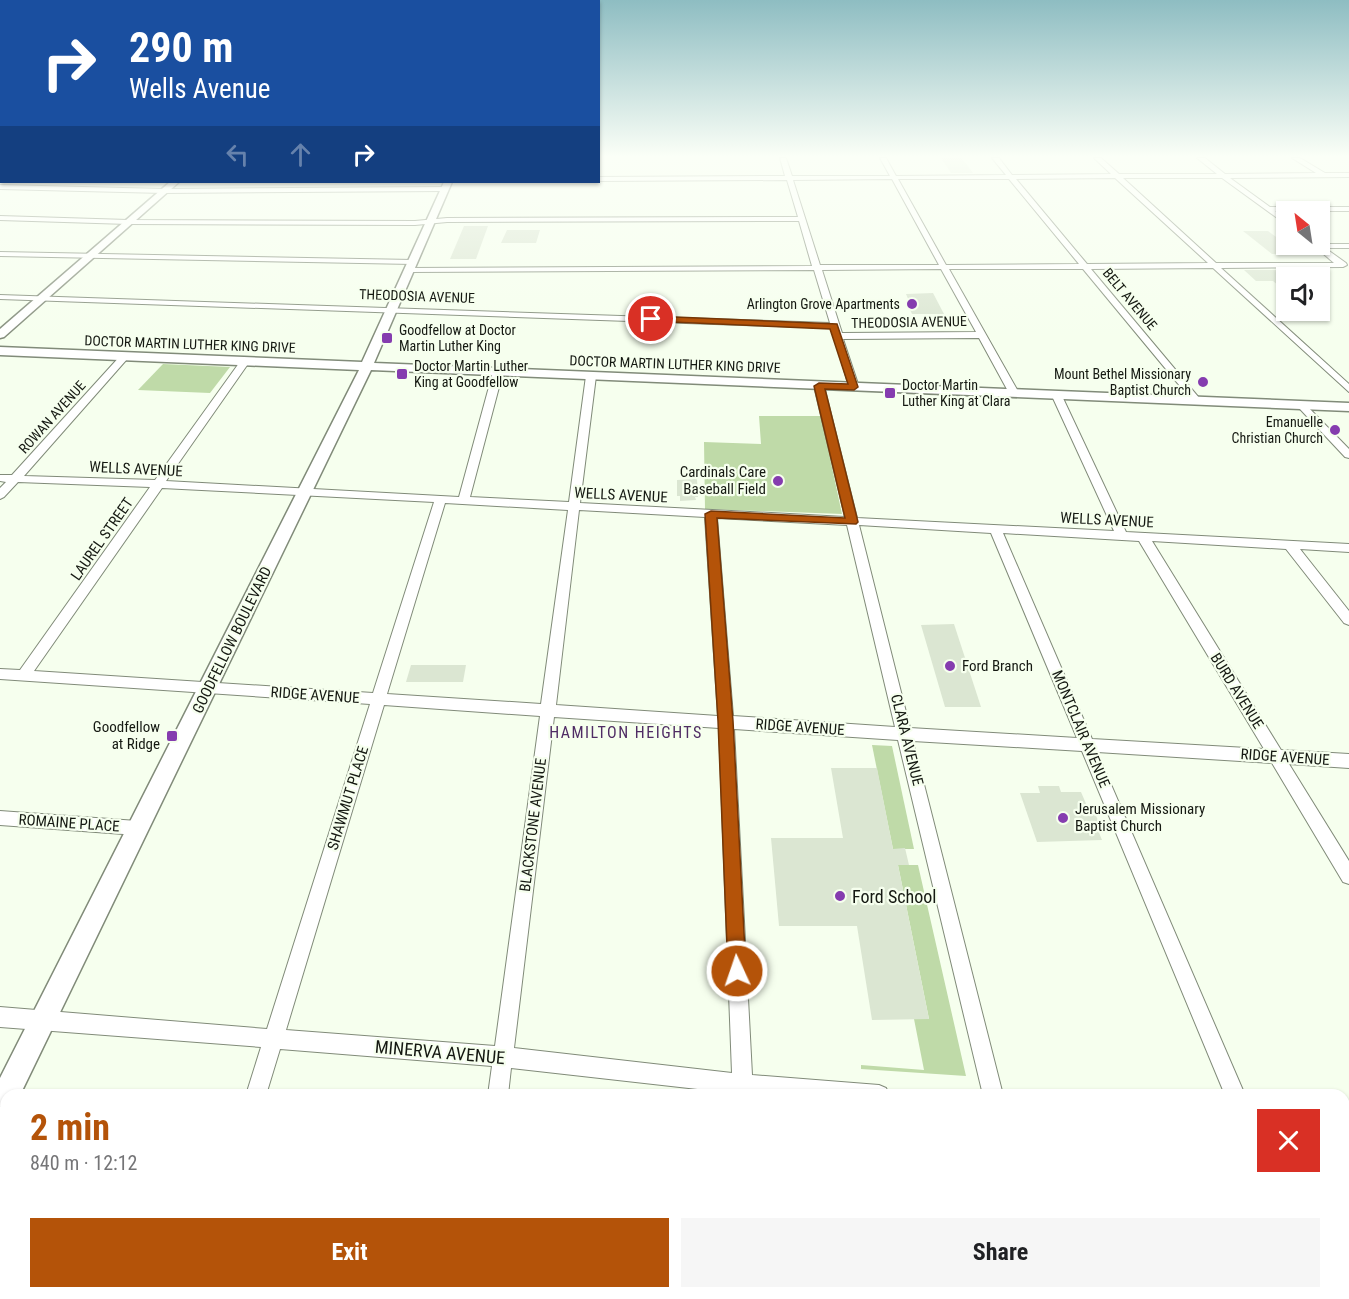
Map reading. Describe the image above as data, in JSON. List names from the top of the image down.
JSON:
{
  "streets": {
    "main road": ["DOCTOR MARTIN LUTHER KING DRIVE", "GOODFELLOW BOULEVARD"],
    "street": [
      "THEODOSIA AVENUE",
      "BELT AVENUE",
      "ROWAN AVENUE",
      "WELLS AVENUE",
      "LAUREL STREET",
      "BURD AVENUE",
      "RIDGE AVENUE",
      "MONTCLAIR AVENUE",
      "CLARA AVENUE",
      "SHAWMUT PLACE",
      "ROMAINE PLACE",
      "BLACKSTONE AVENUE",
      "MINERVA AVENUE"
    ]
  },
  "crossings": [
    ["THEODOSIA AVENUE", "GOODFELLOW BOULEVARD"],
    ["BELT AVENUE", "DOCTOR MARTIN LUTHER KING DRIVE"],
    ["DOCTOR MARTIN LUTHER KING DRIVE", "ROWAN AVENUE"],
    ["DOCTOR MARTIN LUTHER KING DRIVE", "LAUREL STREET"],
    ["DOCTOR MARTIN LUTHER KING DRIVE", "GOODFELLOW BOULEVARD"],
    ["DOCTOR MARTIN LUTHER KING DRIVE", "CLARA AVENUE"],
    ["DOCTOR MARTIN LUTHER KING DRIVE", "BLACKSTONE AVENUE"],
    ["ROWAN AVENUE", "WELLS AVENUE"],
    ["WELLS AVENUE", "LAUREL STREET"],
    ["WELLS AVENUE", "GOODFELLOW BOULEVARD"],
    ["WELLS AVENUE", "BURD AVENUE"],
    ["WELLS AVENUE", "MONTCLAIR AVENUE"],
    ["WELLS AVENUE", "CLARA AVENUE"],
    ["WELLS AVENUE", "SHAWMUT PLACE"],
    ["WELLS AVENUE", "BLACKSTONE AVENUE"],
    ["LAUREL STREET", "RIDGE AVENUE"],
    ["GOODFELLOW BOULEVARD", "RIDGE AVENUE"],
    ["GOODFELLOW BOULEVARD", "ROMAINE PLACE"],
    ["GOODFELLOW BOULEVARD", "MINERVA AVENUE"],
    ["BURD AVENUE", "RIDGE AVENUE"],
    ["RIDGE AVENUE", "MONTCLAIR AVENUE"],
    ["RIDGE AVENUE", "CLARA AVENUE"],
    ["RIDGE AVENUE", "SHAWMUT PLACE"],
    ["RIDGE AVENUE", "BLACKSTONE AVENUE"],
    ["SHAWMUT PLACE", "MINERVA AVENUE"],
    ["BLACKSTONE AVENUE", "MINERVA AVENUE"]
  ],
  "districts": ["HAMILTON HEIGHTS"],
  "places": {
    "other": [
      "Arlington Grove Apartments",
      "Mount Bethel Missionary Baptist Church",
      "Emanuelle Christian Church",
      "Cardinals Care Baseball Field",
      "Ford Branch",
      "Jerusalem Missionary Baptist Church",
      "Ford School"
    ],
    "transit": [
      "Goodfellow at Doctor Martin Luther King",
      "Doctor Martin Luther King at Goodfellow",
      "Doctor Martin Luther King at Clara",
      "Goodfellow at Ridge"
    ]
  },
  "north": "top left",
  "page": {
    "turn": ["290 m", "Wells Avenue"],
    "heading": ["2 min", "840 m · 12:12"],
    "buttons": ["Exit", "Share"]
  }
}
